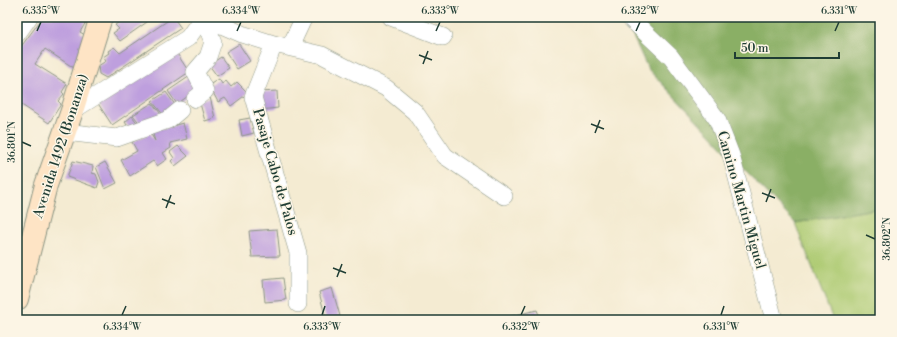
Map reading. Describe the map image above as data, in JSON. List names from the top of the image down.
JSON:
{
  "streets": {
    "street": ["Avenida 1492 (Bonanza)", "Pasaje Cabo de Palos", "Camino Martin Miguel"]
  },
  "scale_bar": "50 m",
  "coordinates": [
    "6.335°W",
    "6.334°W",
    "6.333°W",
    "6.332°W",
    "6.331°W",
    "36.801°N",
    "36.802°N"
  ]
}
